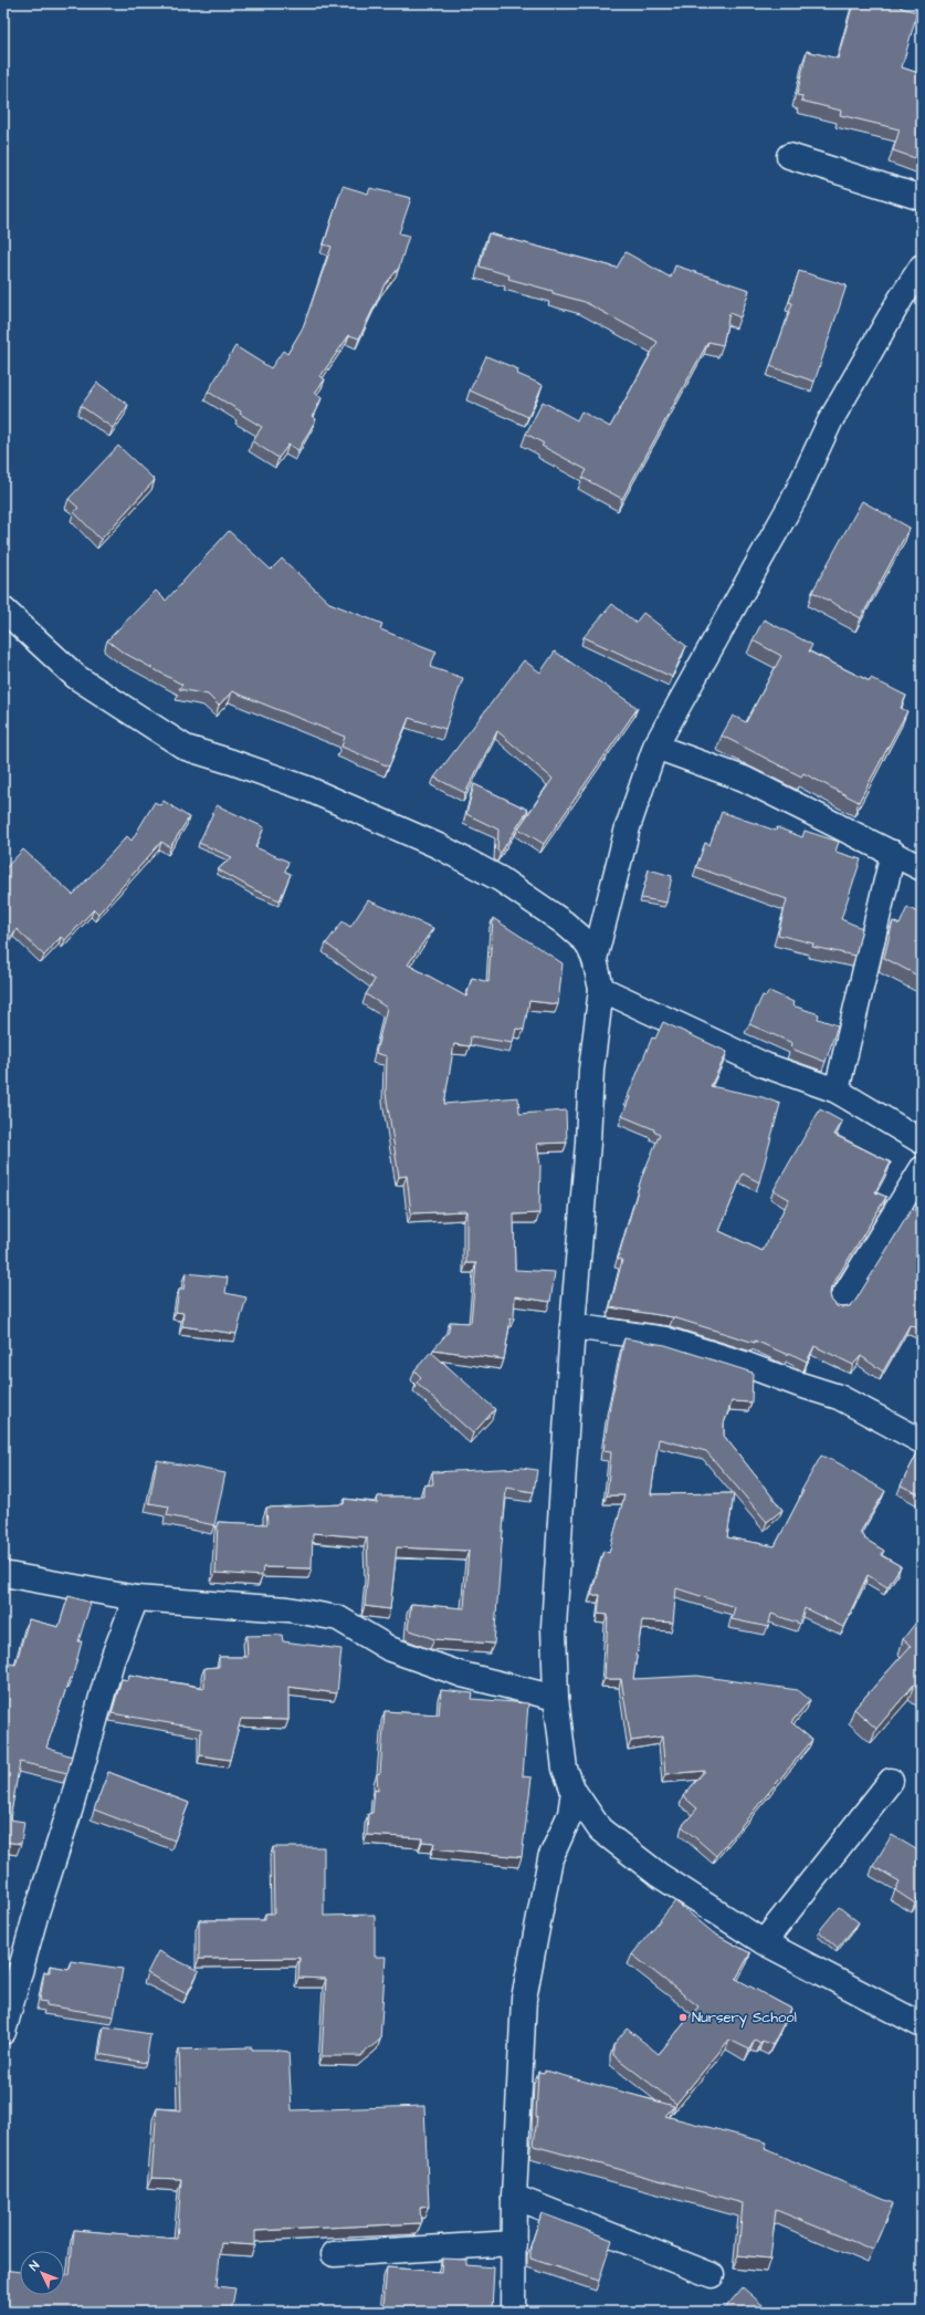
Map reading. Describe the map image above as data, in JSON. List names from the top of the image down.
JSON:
{
  "places": ["Nursery School"],
  "north": "top left"
}
